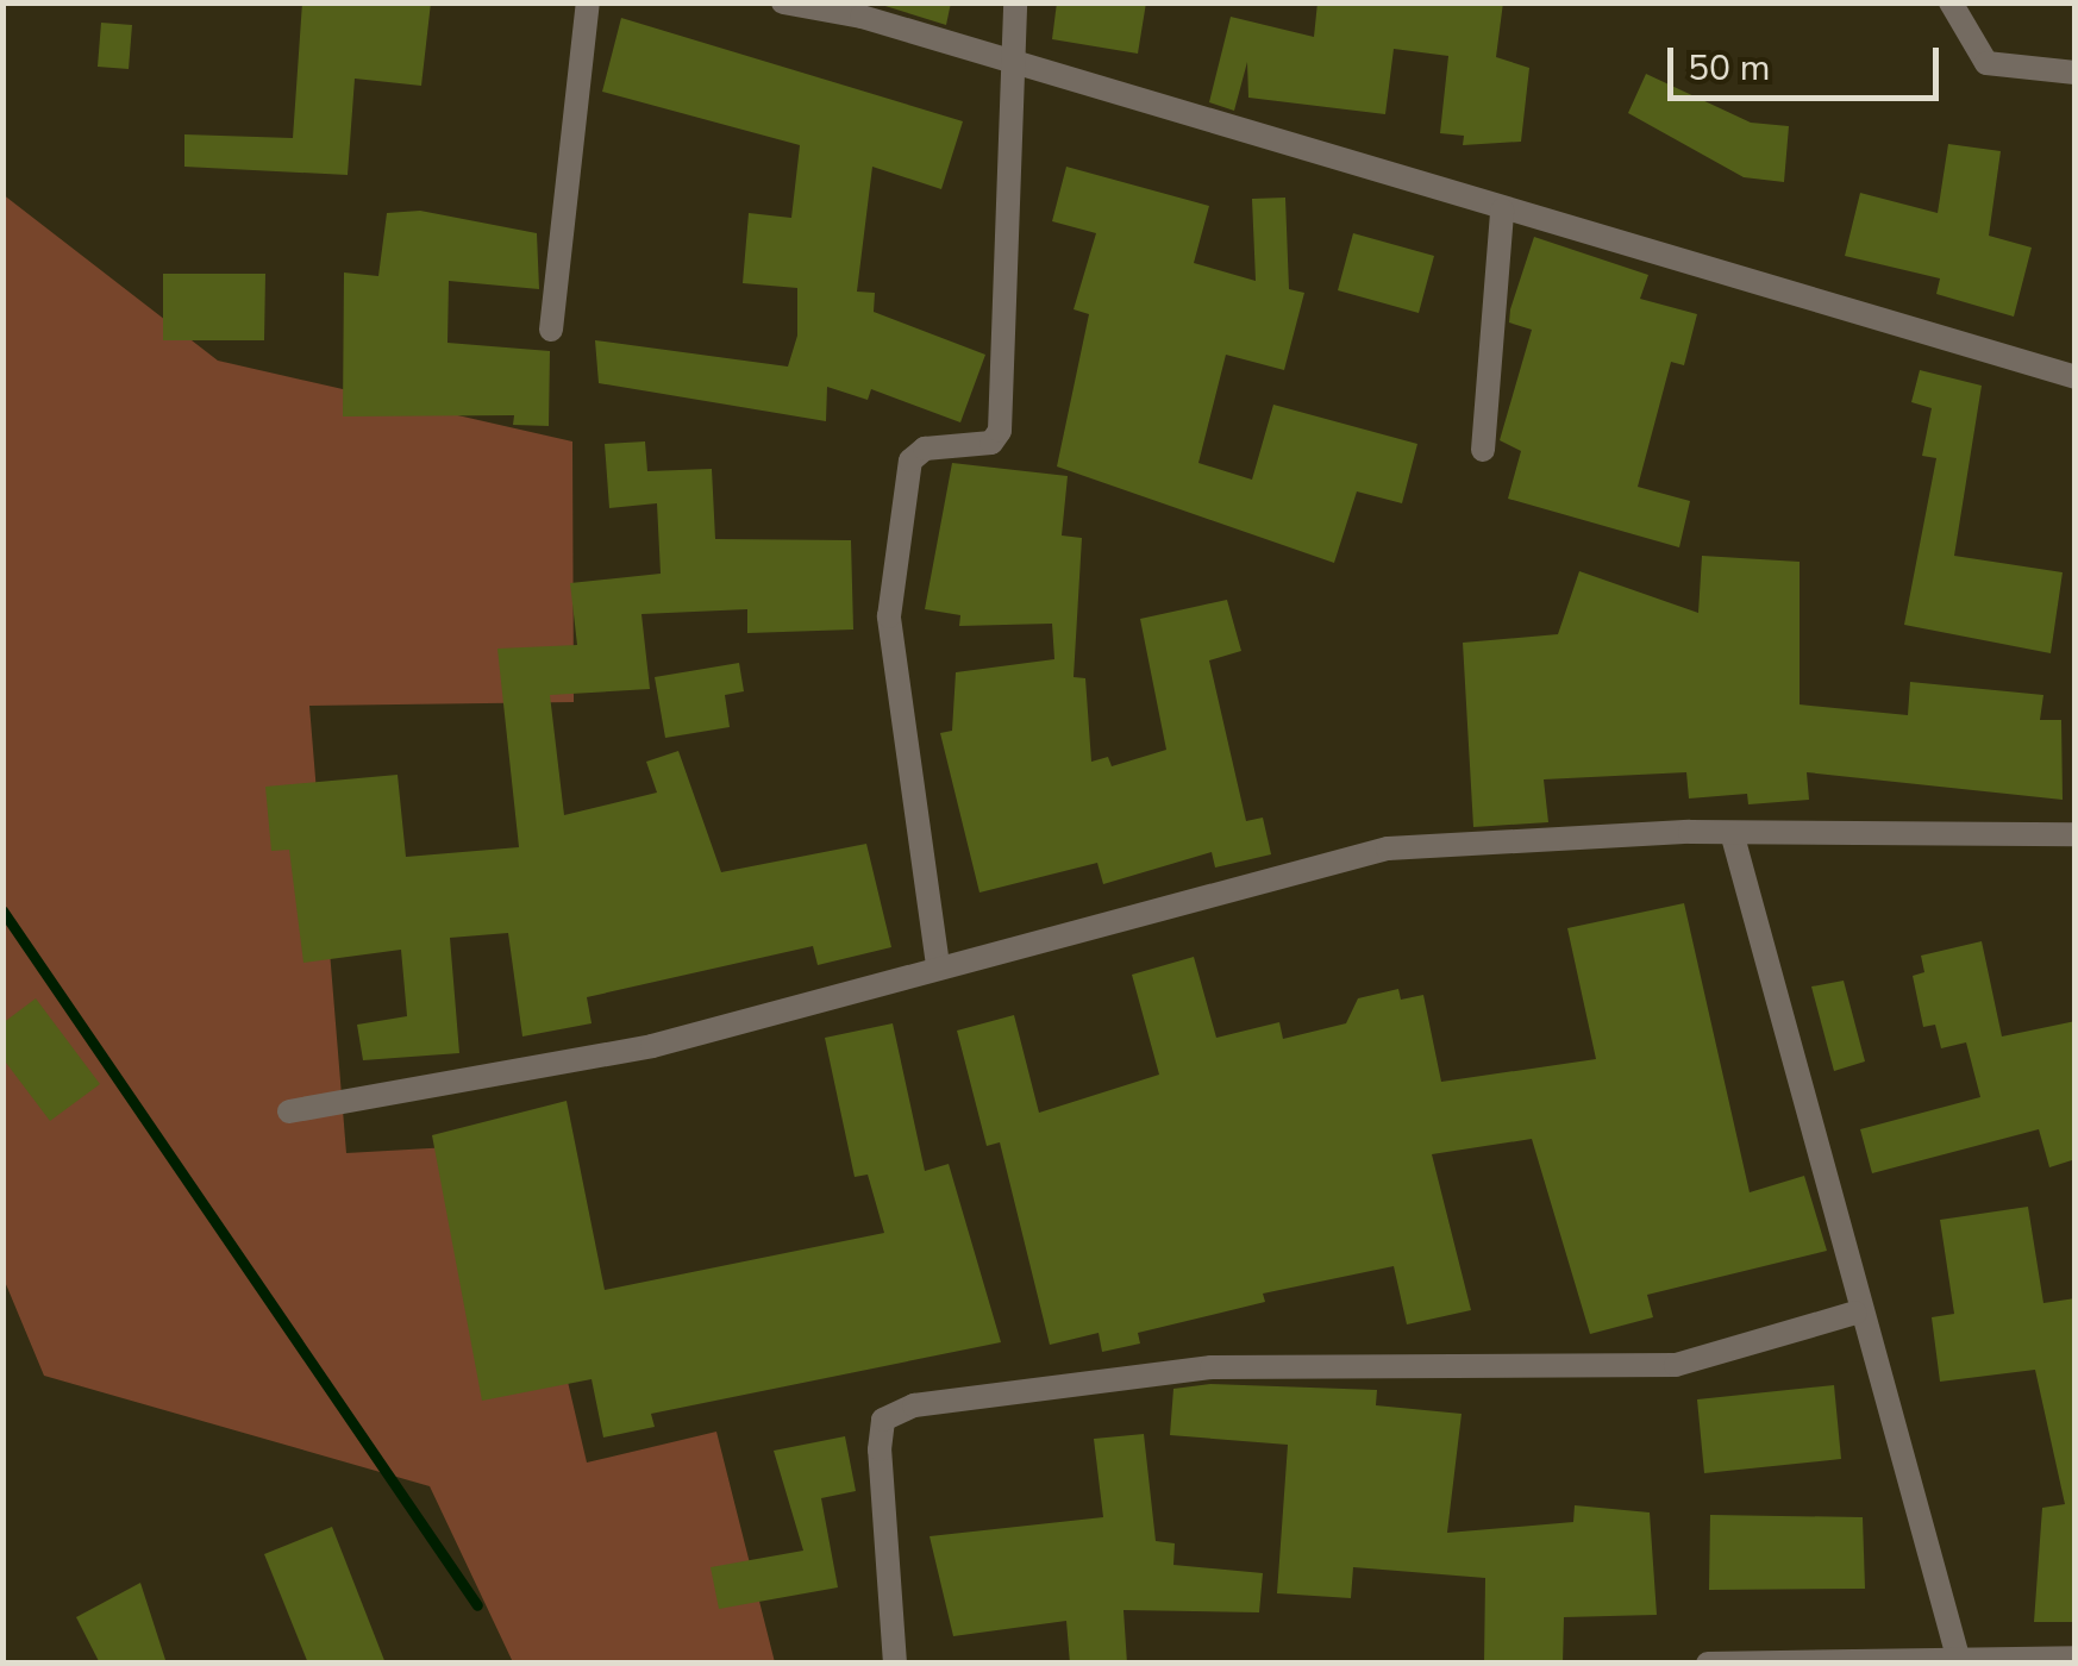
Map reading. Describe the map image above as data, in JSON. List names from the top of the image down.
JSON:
{
  "scale_bar": "50 m"
}
